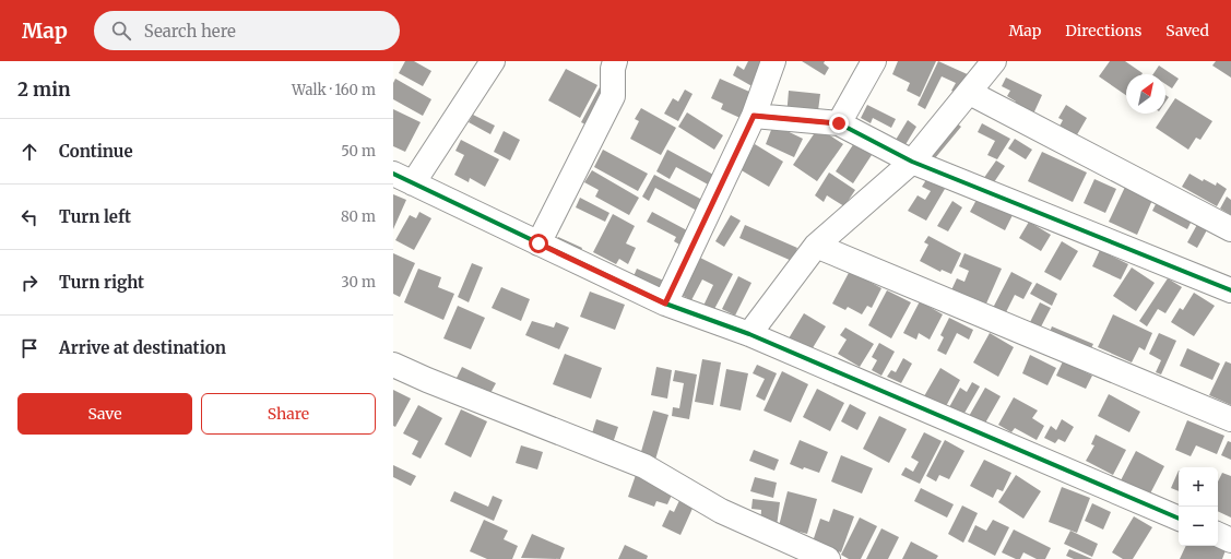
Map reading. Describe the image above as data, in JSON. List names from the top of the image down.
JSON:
{
  "north": "top right",
  "page": {
    "header": "Map",
    "search": "Search here",
    "nav": ["Map", "Directions", "Saved"],
    "heading": ["2 min", "Walk · 160 m"],
    "list": [
      ["Continue", "50 m"],
      ["Turn left", "80 m"],
      ["Turn right", "30 m"],
      "Arrive at destination"
    ],
    "buttons": ["Save", "Share"],
    "map_buttons": ["+", "−"]
  }
}
